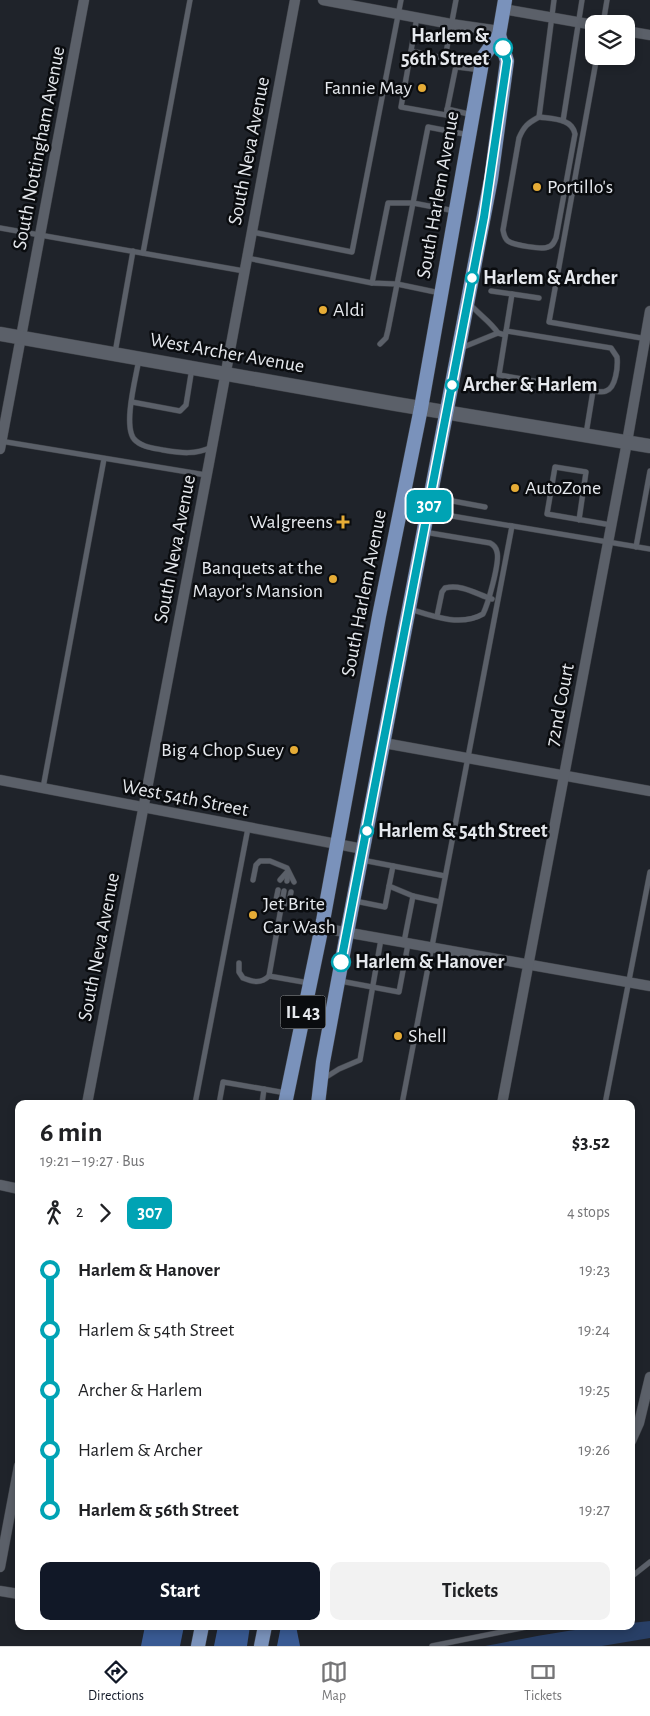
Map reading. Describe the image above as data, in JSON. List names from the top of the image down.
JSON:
{
  "streets": {
    "main road": ["South Harlem Avenue", "West Archer Avenue", "IL 43"],
    "street": [
      "South Nottingham Avenue",
      "South Neva Avenue",
      "72nd Court",
      "West 54th Street"
    ]
  },
  "crossings": [
    ["South Nottingham Avenue", "West Archer Avenue"],
    ["South Neva Avenue", "West Archer Avenue"],
    ["South Neva Avenue", "West 54th Street"],
    ["South Harlem Avenue", "West Archer Avenue"],
    ["South Harlem Avenue", "West 54th Street"],
    ["West Archer Avenue", "72nd Court"]
  ],
  "places": {
    "other": [
      "Harlem & 56th Street",
      "Fannie May",
      "Portillo's",
      "Harlem & Archer",
      "Aldi",
      "Archer & Harlem",
      "AutoZone",
      "Banquets at the Mayor's Mansion",
      "Big 4 Chop Suey",
      "Harlem & 54th Street",
      "Jet Brite Car Wash",
      "Harlem & Hanover",
      "Shell"
    ],
    "health": ["Walgreens"]
  },
  "lines": ["bus line 307"],
  "page": {
    "on_map": "307",
    "heading": ["6 min", "19:21 – 19:27 · Bus", "$3.52"],
    "legs": ["2", "307", "4 stops"],
    "list": [
      {
        "name": "Harlem & Hanover",
        "value": "19:23"
      },
      {
        "name": "Harlem & 54th Street",
        "value": "19:24"
      },
      {
        "name": "Archer & Harlem",
        "value": "19:25"
      },
      {
        "name": "Harlem & Archer",
        "value": "19:26"
      },
      {
        "name": "Harlem & 56th Street",
        "value": "19:27"
      }
    ],
    "buttons": ["Start", "Tickets"],
    "tabs": ["Directions", "Map", "Tickets"]
  }
}
